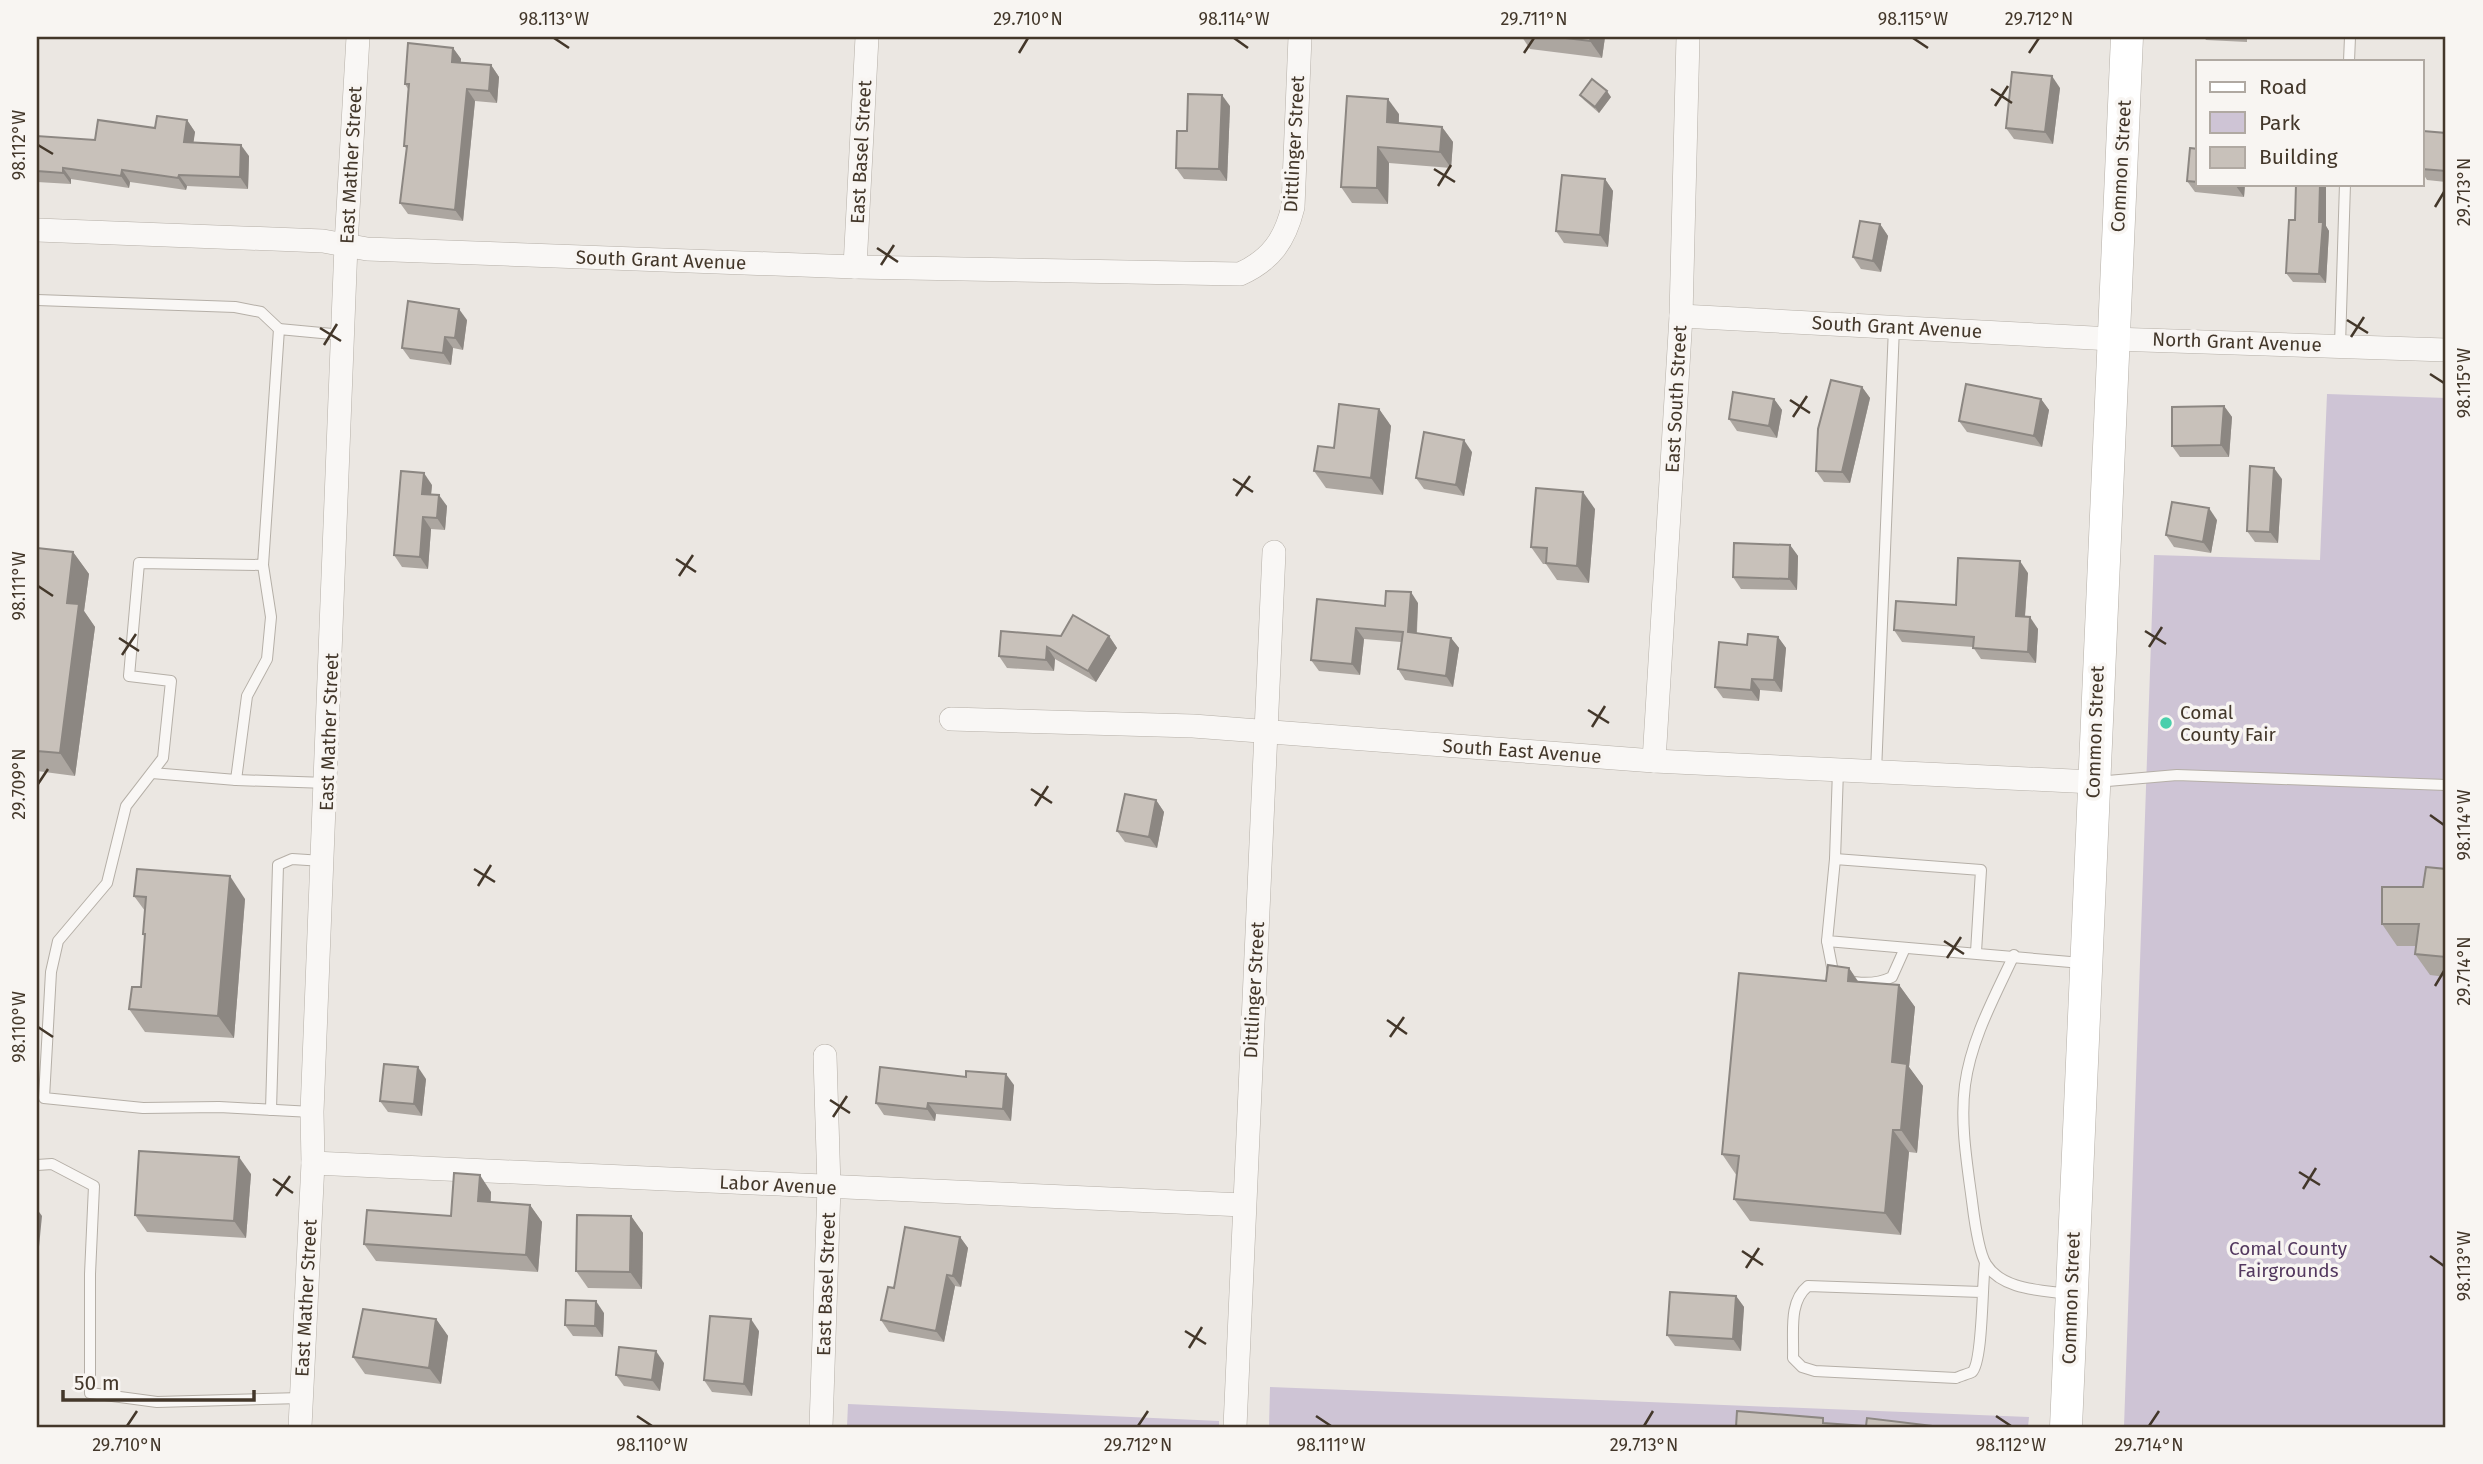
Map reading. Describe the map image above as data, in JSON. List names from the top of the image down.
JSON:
{
  "streets": {
    "main road": ["Common Street"],
    "street": [
      "Dittlinger Street",
      "East Basel Street",
      "East Mather Street",
      "South Grant Avenue",
      "North Grant Avenue",
      "East South Street",
      "South East Avenue",
      "Labor Avenue"
    ]
  },
  "crossings": [
    ["Dittlinger Street", "South Grant Avenue"],
    ["Dittlinger Street", "South East Avenue"],
    ["Dittlinger Street", "Labor Avenue"],
    ["East Basel Street", "South Grant Avenue"],
    ["East Basel Street", "Labor Avenue"],
    ["East Mather Street", "South Grant Avenue"],
    ["East Mather Street", "Labor Avenue"],
    ["Common Street", "South Grant Avenue"],
    ["Common Street", "North Grant Avenue"],
    ["Common Street", "South East Avenue"],
    ["South Grant Avenue", "North Grant Avenue"],
    ["South Grant Avenue", "East South Street"],
    ["East South Street", "South East Avenue"]
  ],
  "parks": ["Comal County Fairgrounds"],
  "places": ["Comal County Fair"],
  "legend": ["Road", "Park", "Building"],
  "scale_bar": "50 m",
  "coordinates": [
    "98.113°W",
    "29.710°N",
    "98.114°W",
    "29.711°N",
    "98.115°W",
    "29.712°N",
    "98.112°W",
    "29.713°N",
    "98.111°W",
    "29.709°N",
    "29.714°N",
    "98.110°W"
  ]
}
